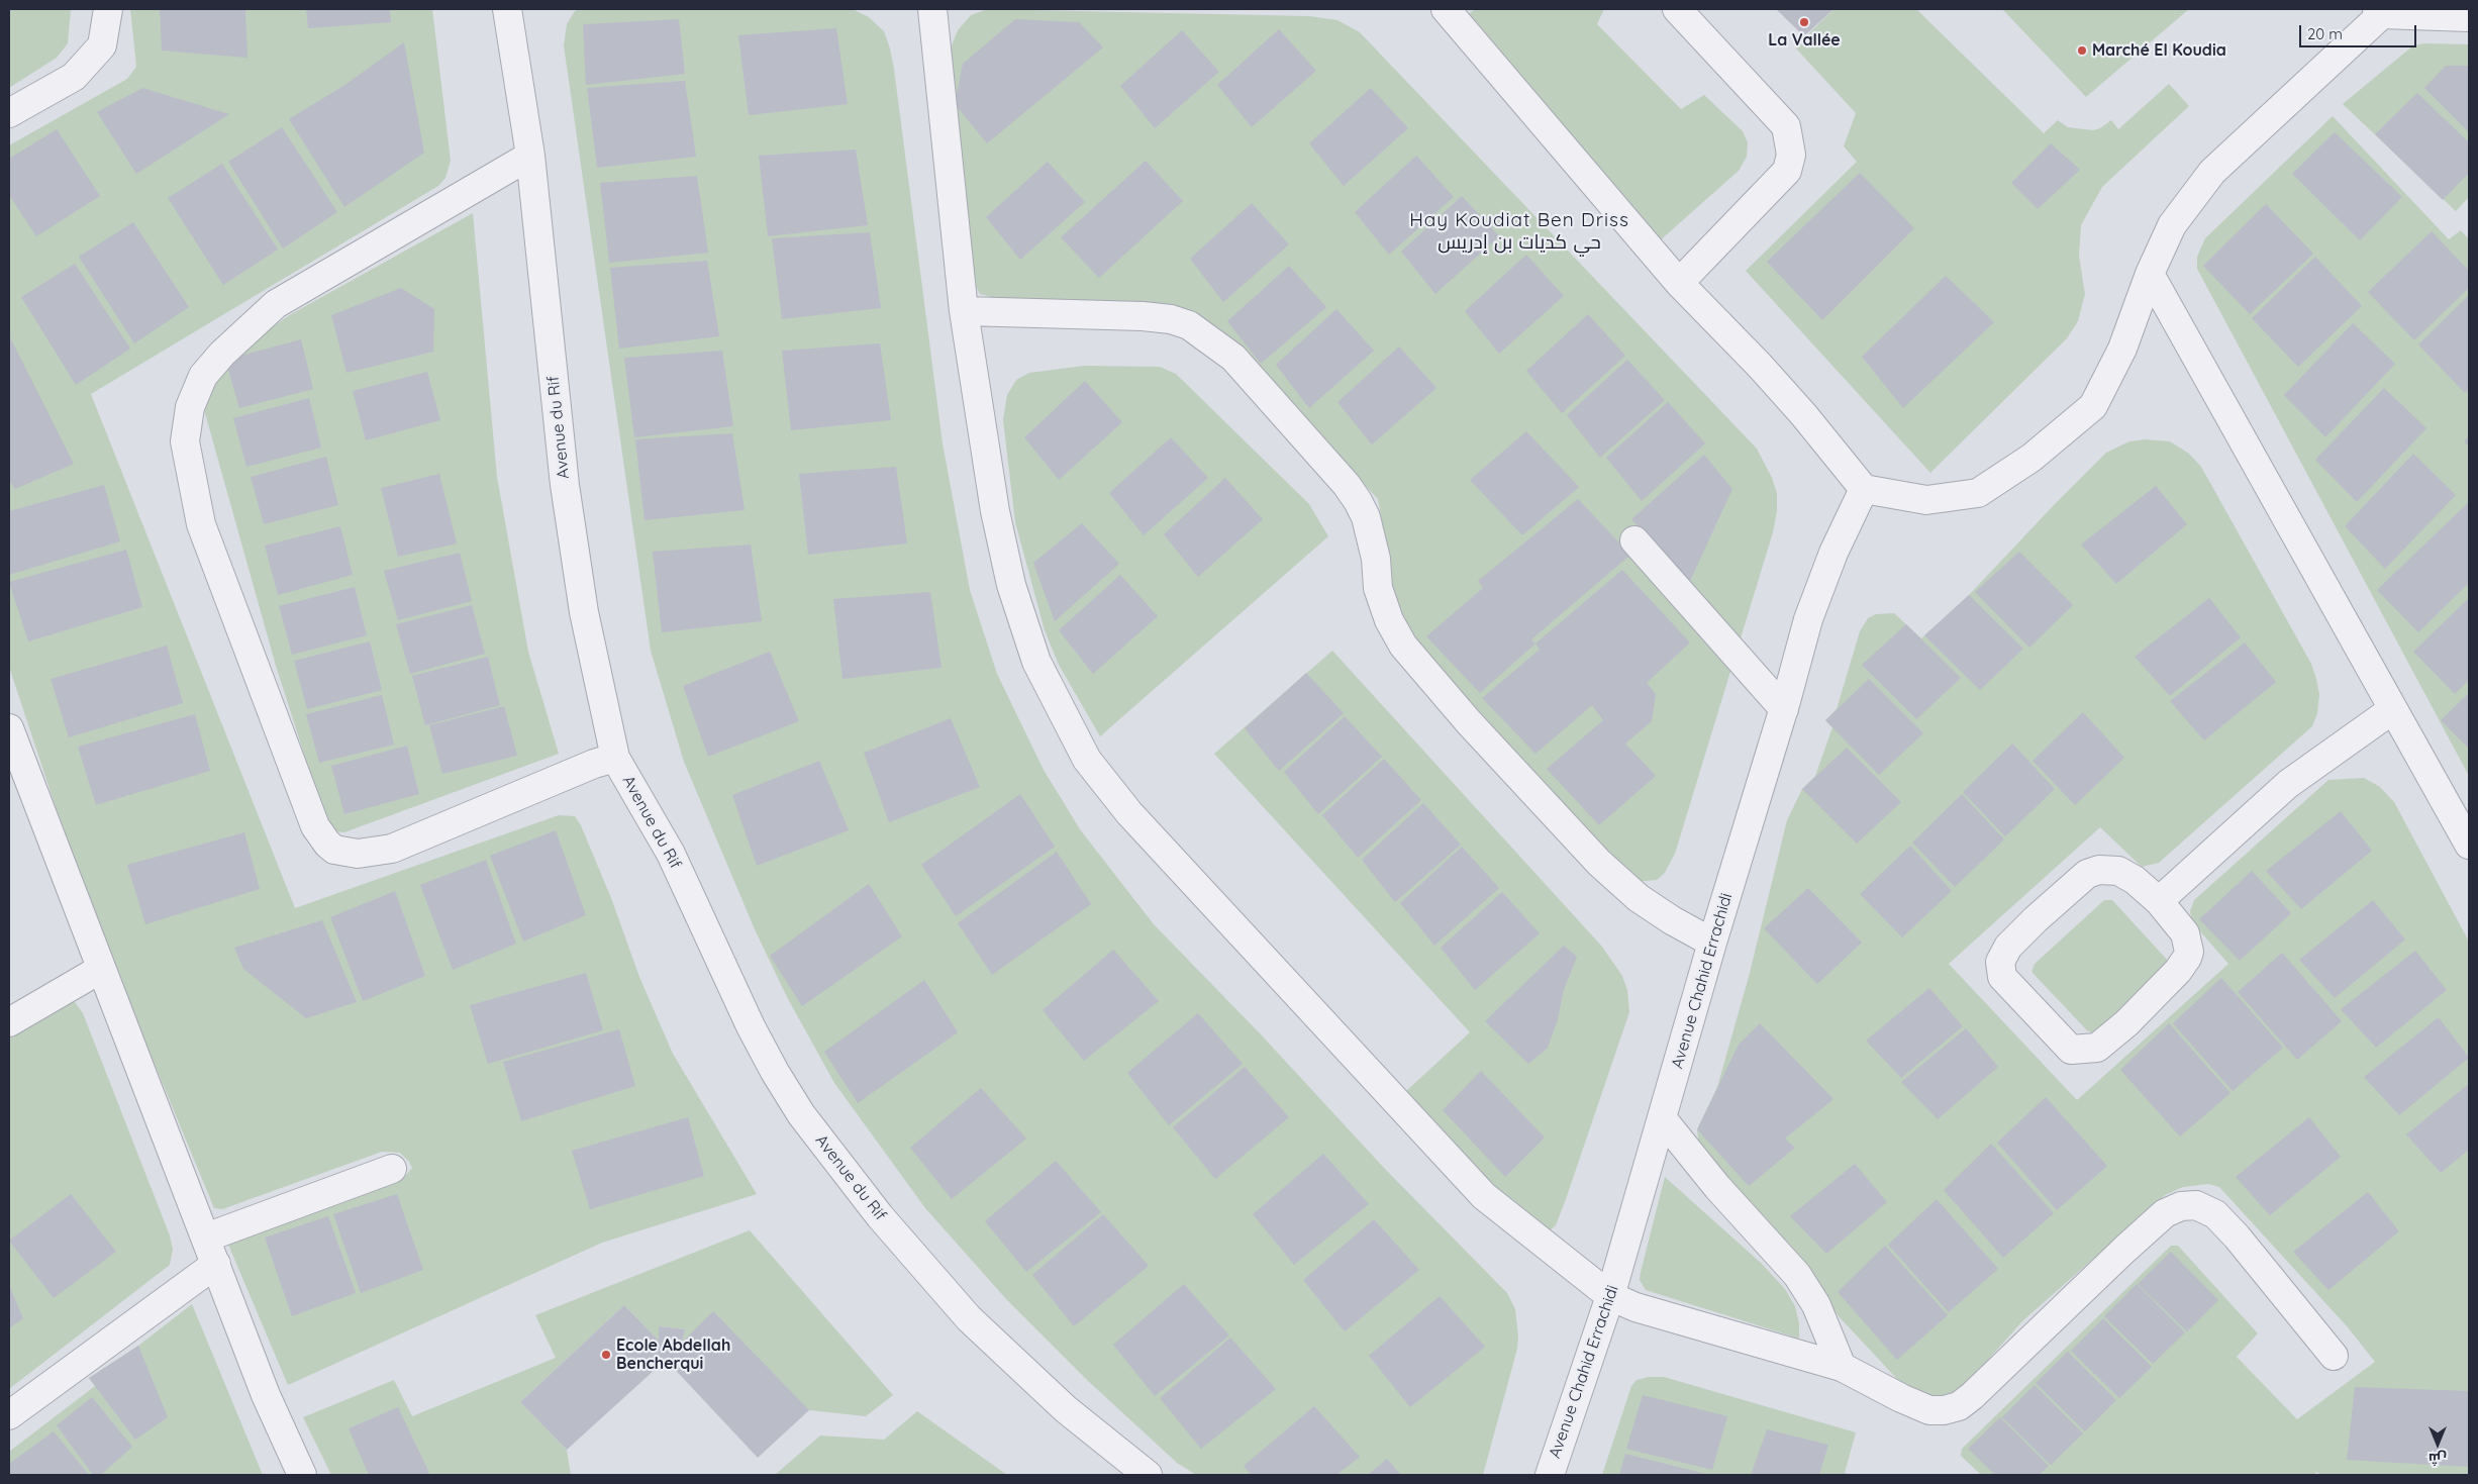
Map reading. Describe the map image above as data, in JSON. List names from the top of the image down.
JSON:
{
  "streets": {
    "street": ["Avenue du Rif", "Avenue Chahid Errachidi"]
  },
  "districts": ["Hay Koudiat Ben Driss حي كديات بن إدريس"],
  "places": ["La Vallée", "Marché El Koudia", "Ecole Abdellah Bencherqui"],
  "scale_bar": "20 m",
  "north": "bottom"
}
